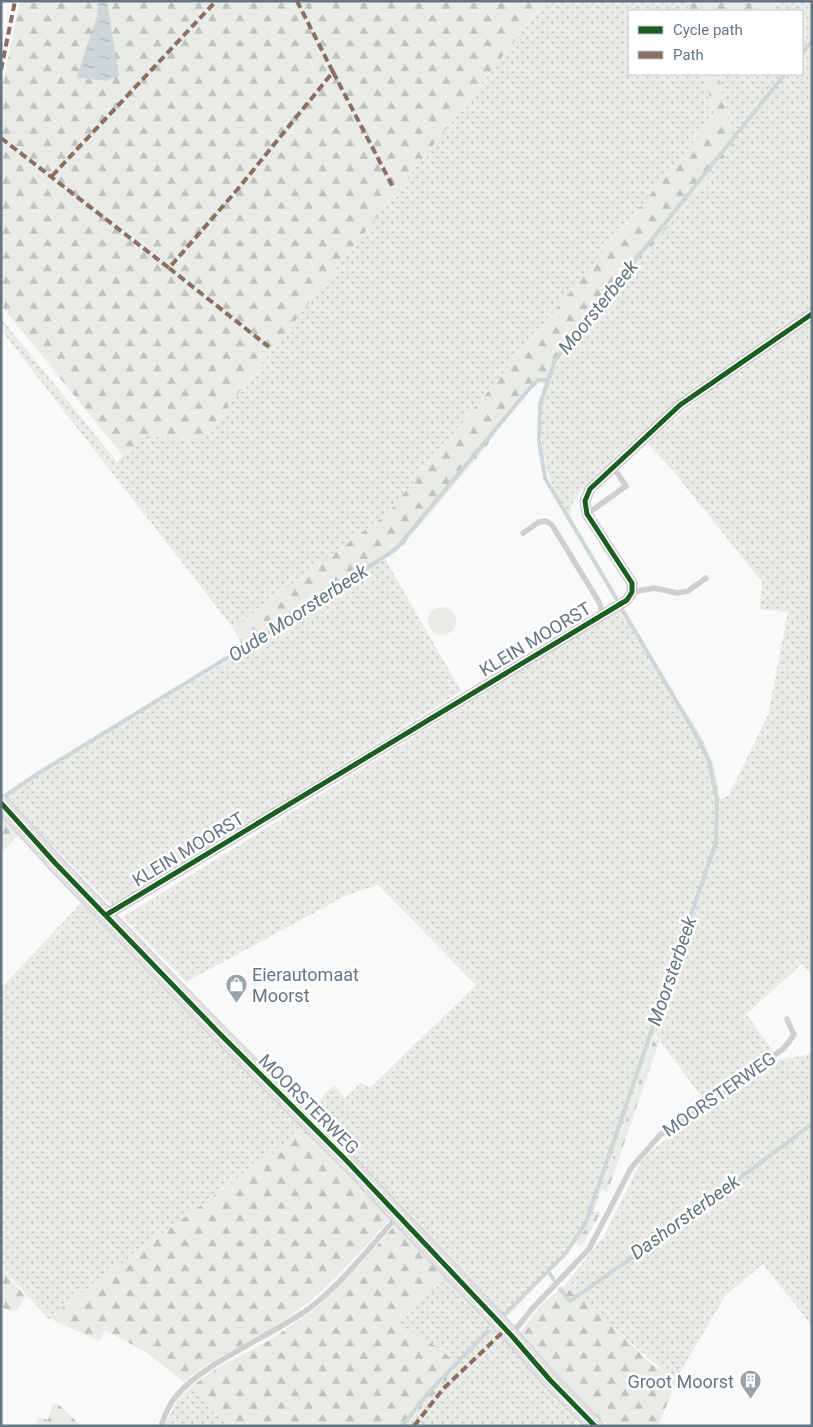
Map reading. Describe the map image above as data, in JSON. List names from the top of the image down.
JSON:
{
  "streets": {
    "street": ["KLEIN MOORST", "MOORSTERWEG"]
  },
  "crossings": [
    ["KLEIN MOORST", "MOORSTERWEG"]
  ],
  "water": ["Moorsterbeek", "Oude Moorsterbeek", "Dashorsterbeek"],
  "places": {
    "shop": ["Eierautomaat Moorst"],
    "building": ["Groot Moorst"]
  },
  "legend": ["Cycle path", "Path"]
}
